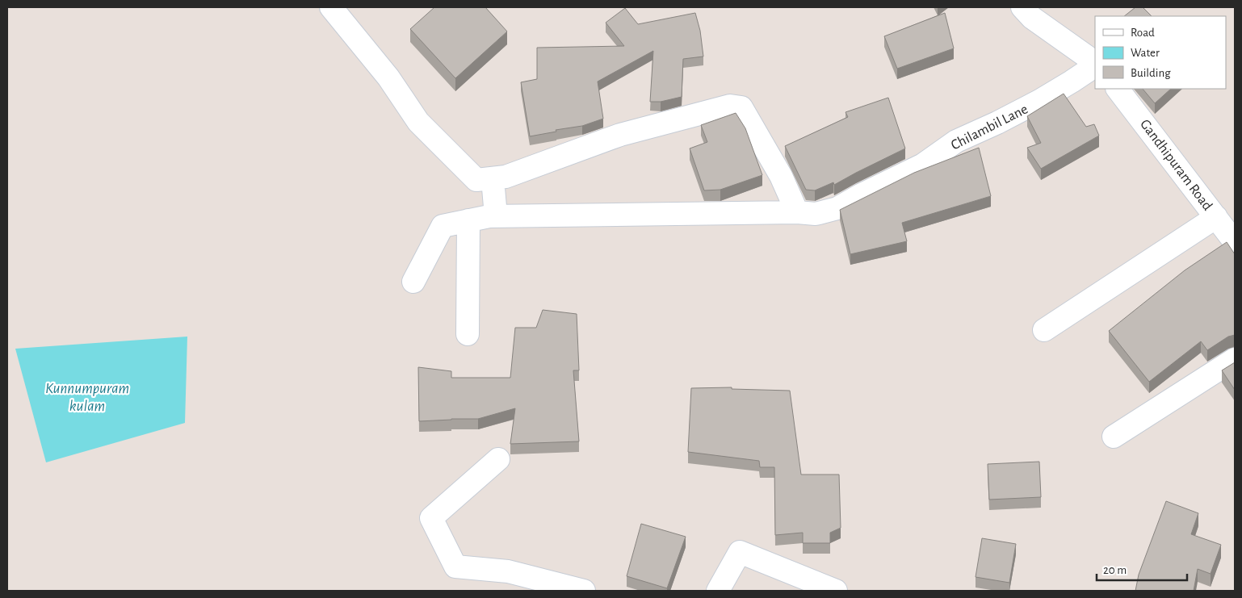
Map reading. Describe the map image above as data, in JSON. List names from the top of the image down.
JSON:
{
  "streets": {
    "street": ["Chilambil Lane", "Gandhipuram Road"]
  },
  "water": ["Kunnumpuram kulam"],
  "legend": ["Road", "Water", "Building"],
  "scale_bar": "20 m"
}
